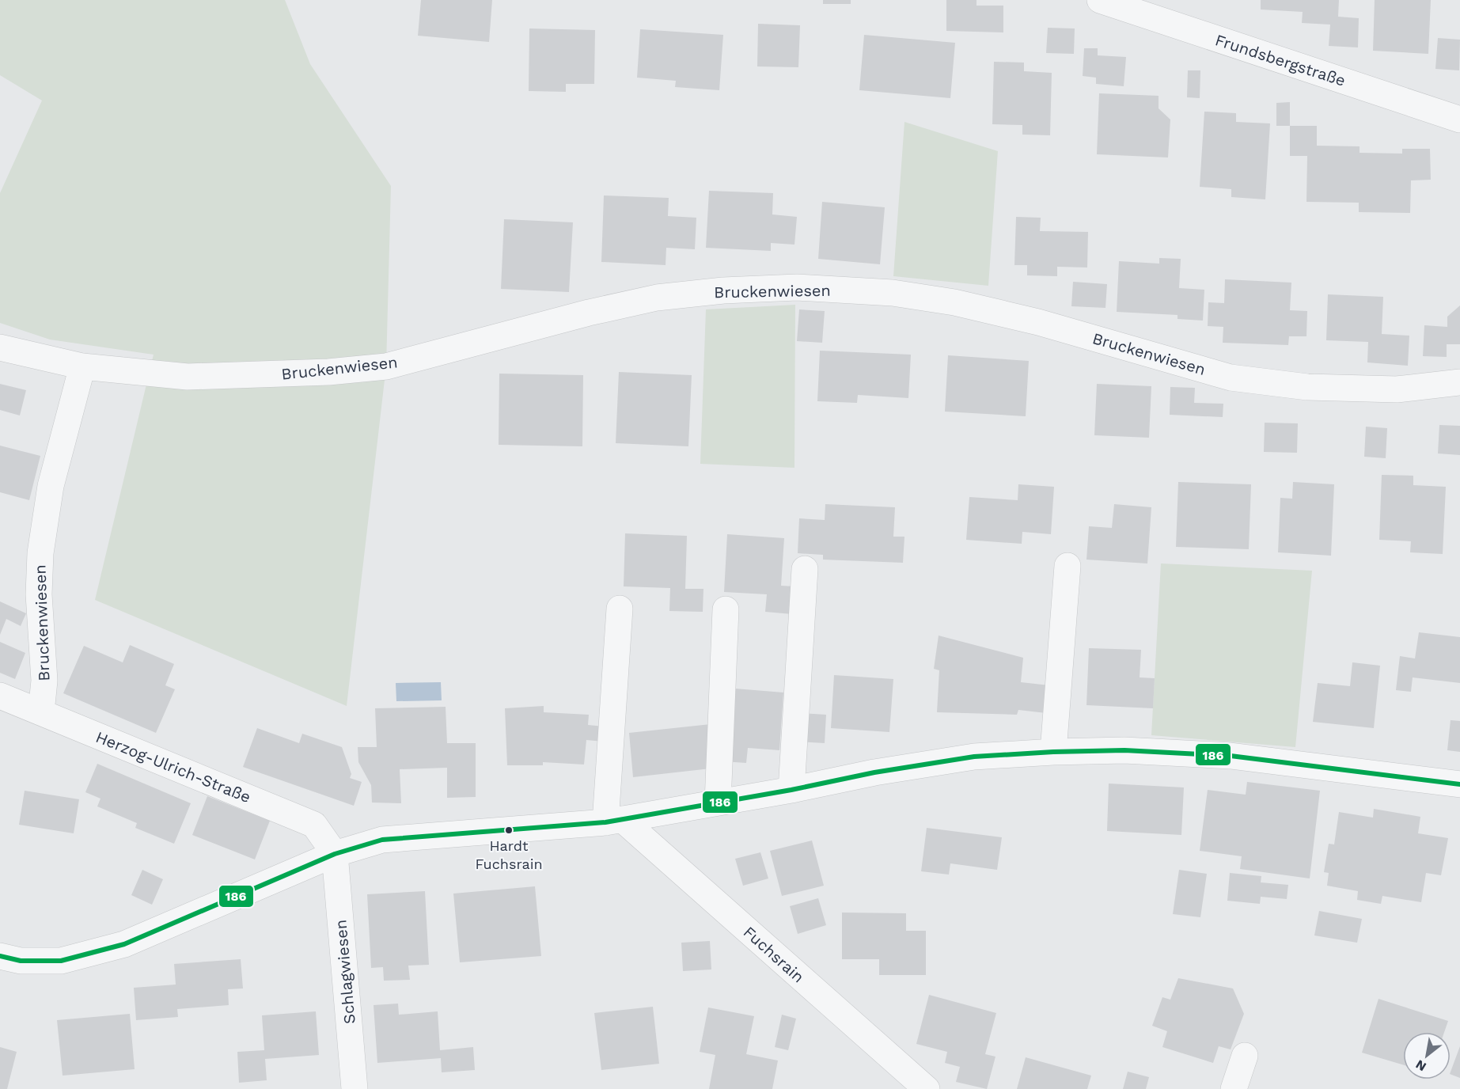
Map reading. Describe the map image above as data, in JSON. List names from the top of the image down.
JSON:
{
  "streets": {
    "street": [
      "Frundsbergstraße",
      "Bruckenwiesen",
      "Herzog-Ulrich-Straße",
      "Fuchsrain",
      "Schlagwiesen"
    ]
  },
  "crossings": [
    ["Bruckenwiesen", "Herzog-Ulrich-Straße"],
    ["Herzog-Ulrich-Straße", "Schlagwiesen"]
  ],
  "places": ["Hardt Fuchsrain"],
  "lines": ["transit line 186"],
  "north": "bottom left"
}
